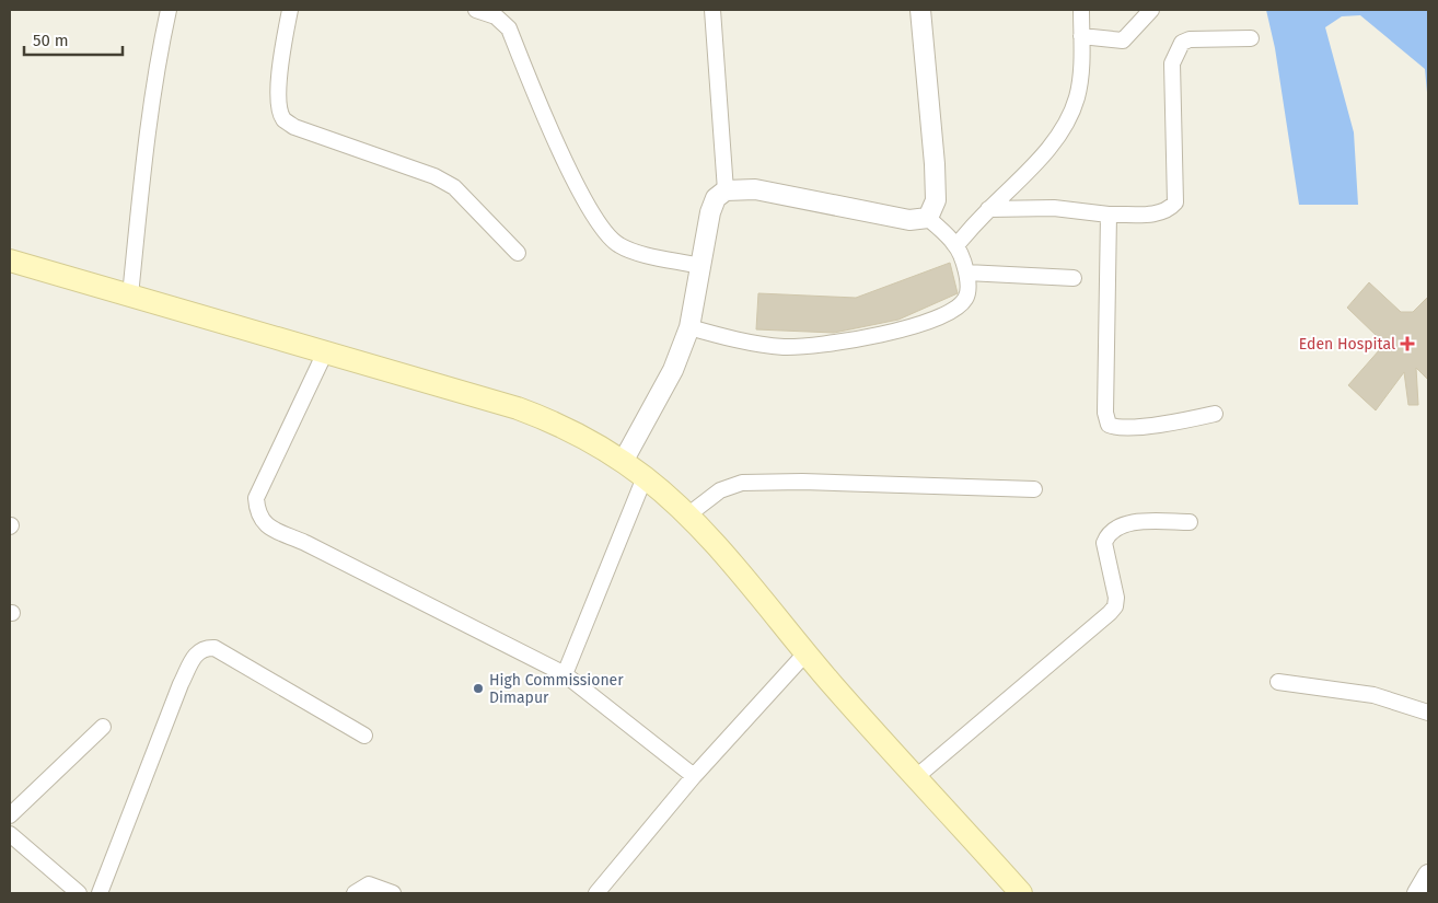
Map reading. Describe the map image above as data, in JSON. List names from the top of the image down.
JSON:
{
  "places": {
    "health": ["Eden Hospital"],
    "other": ["High Commissioner Dimapur"]
  },
  "scale_bar": "50 m"
}
